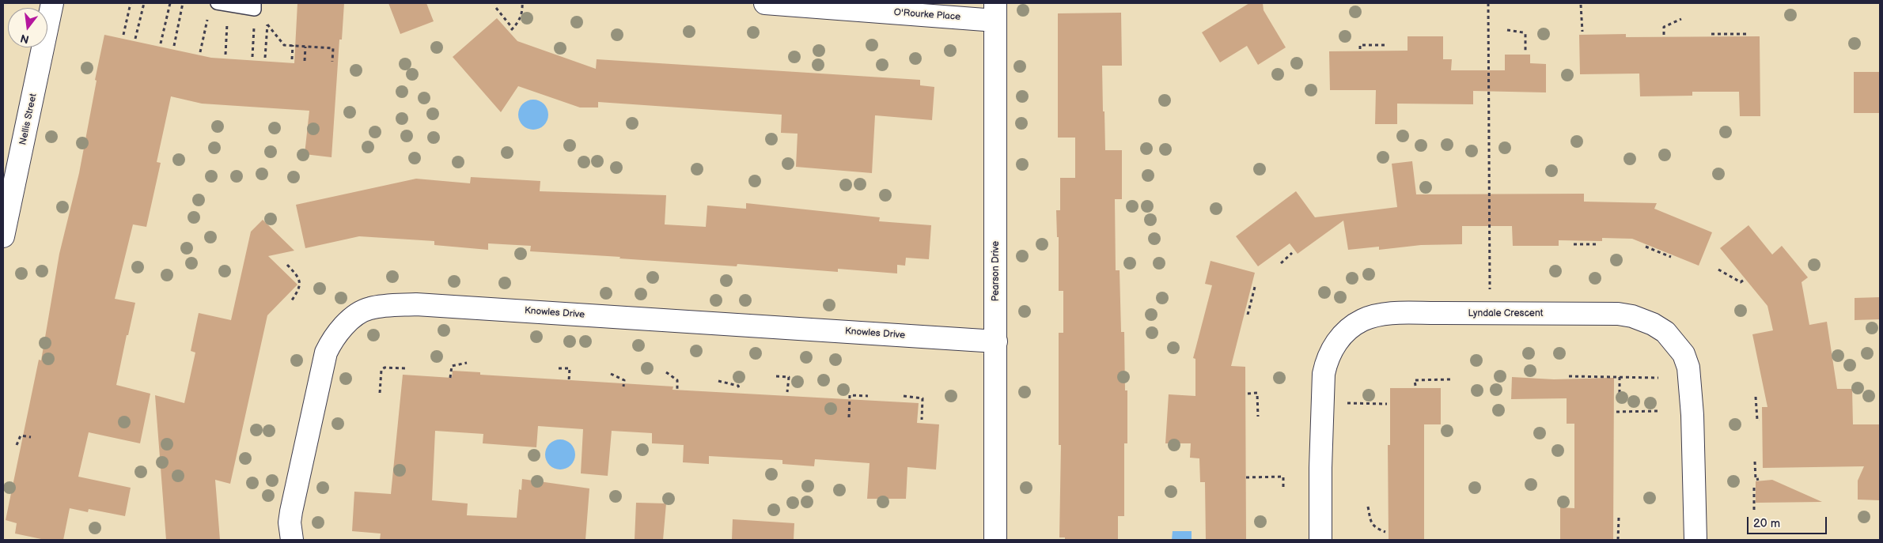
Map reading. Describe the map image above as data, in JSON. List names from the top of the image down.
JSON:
{
  "streets": {
    "street": [
      "O'Rourke Place",
      "Nellis Street",
      "Pearson Drive",
      "Knowles Drive",
      "Lyndale Crescent"
    ]
  },
  "crossings": [
    ["O'Rourke Place", "Pearson Drive"],
    ["Pearson Drive", "Knowles Drive"]
  ],
  "scale_bar": "20 m",
  "north": "bottom"
}
